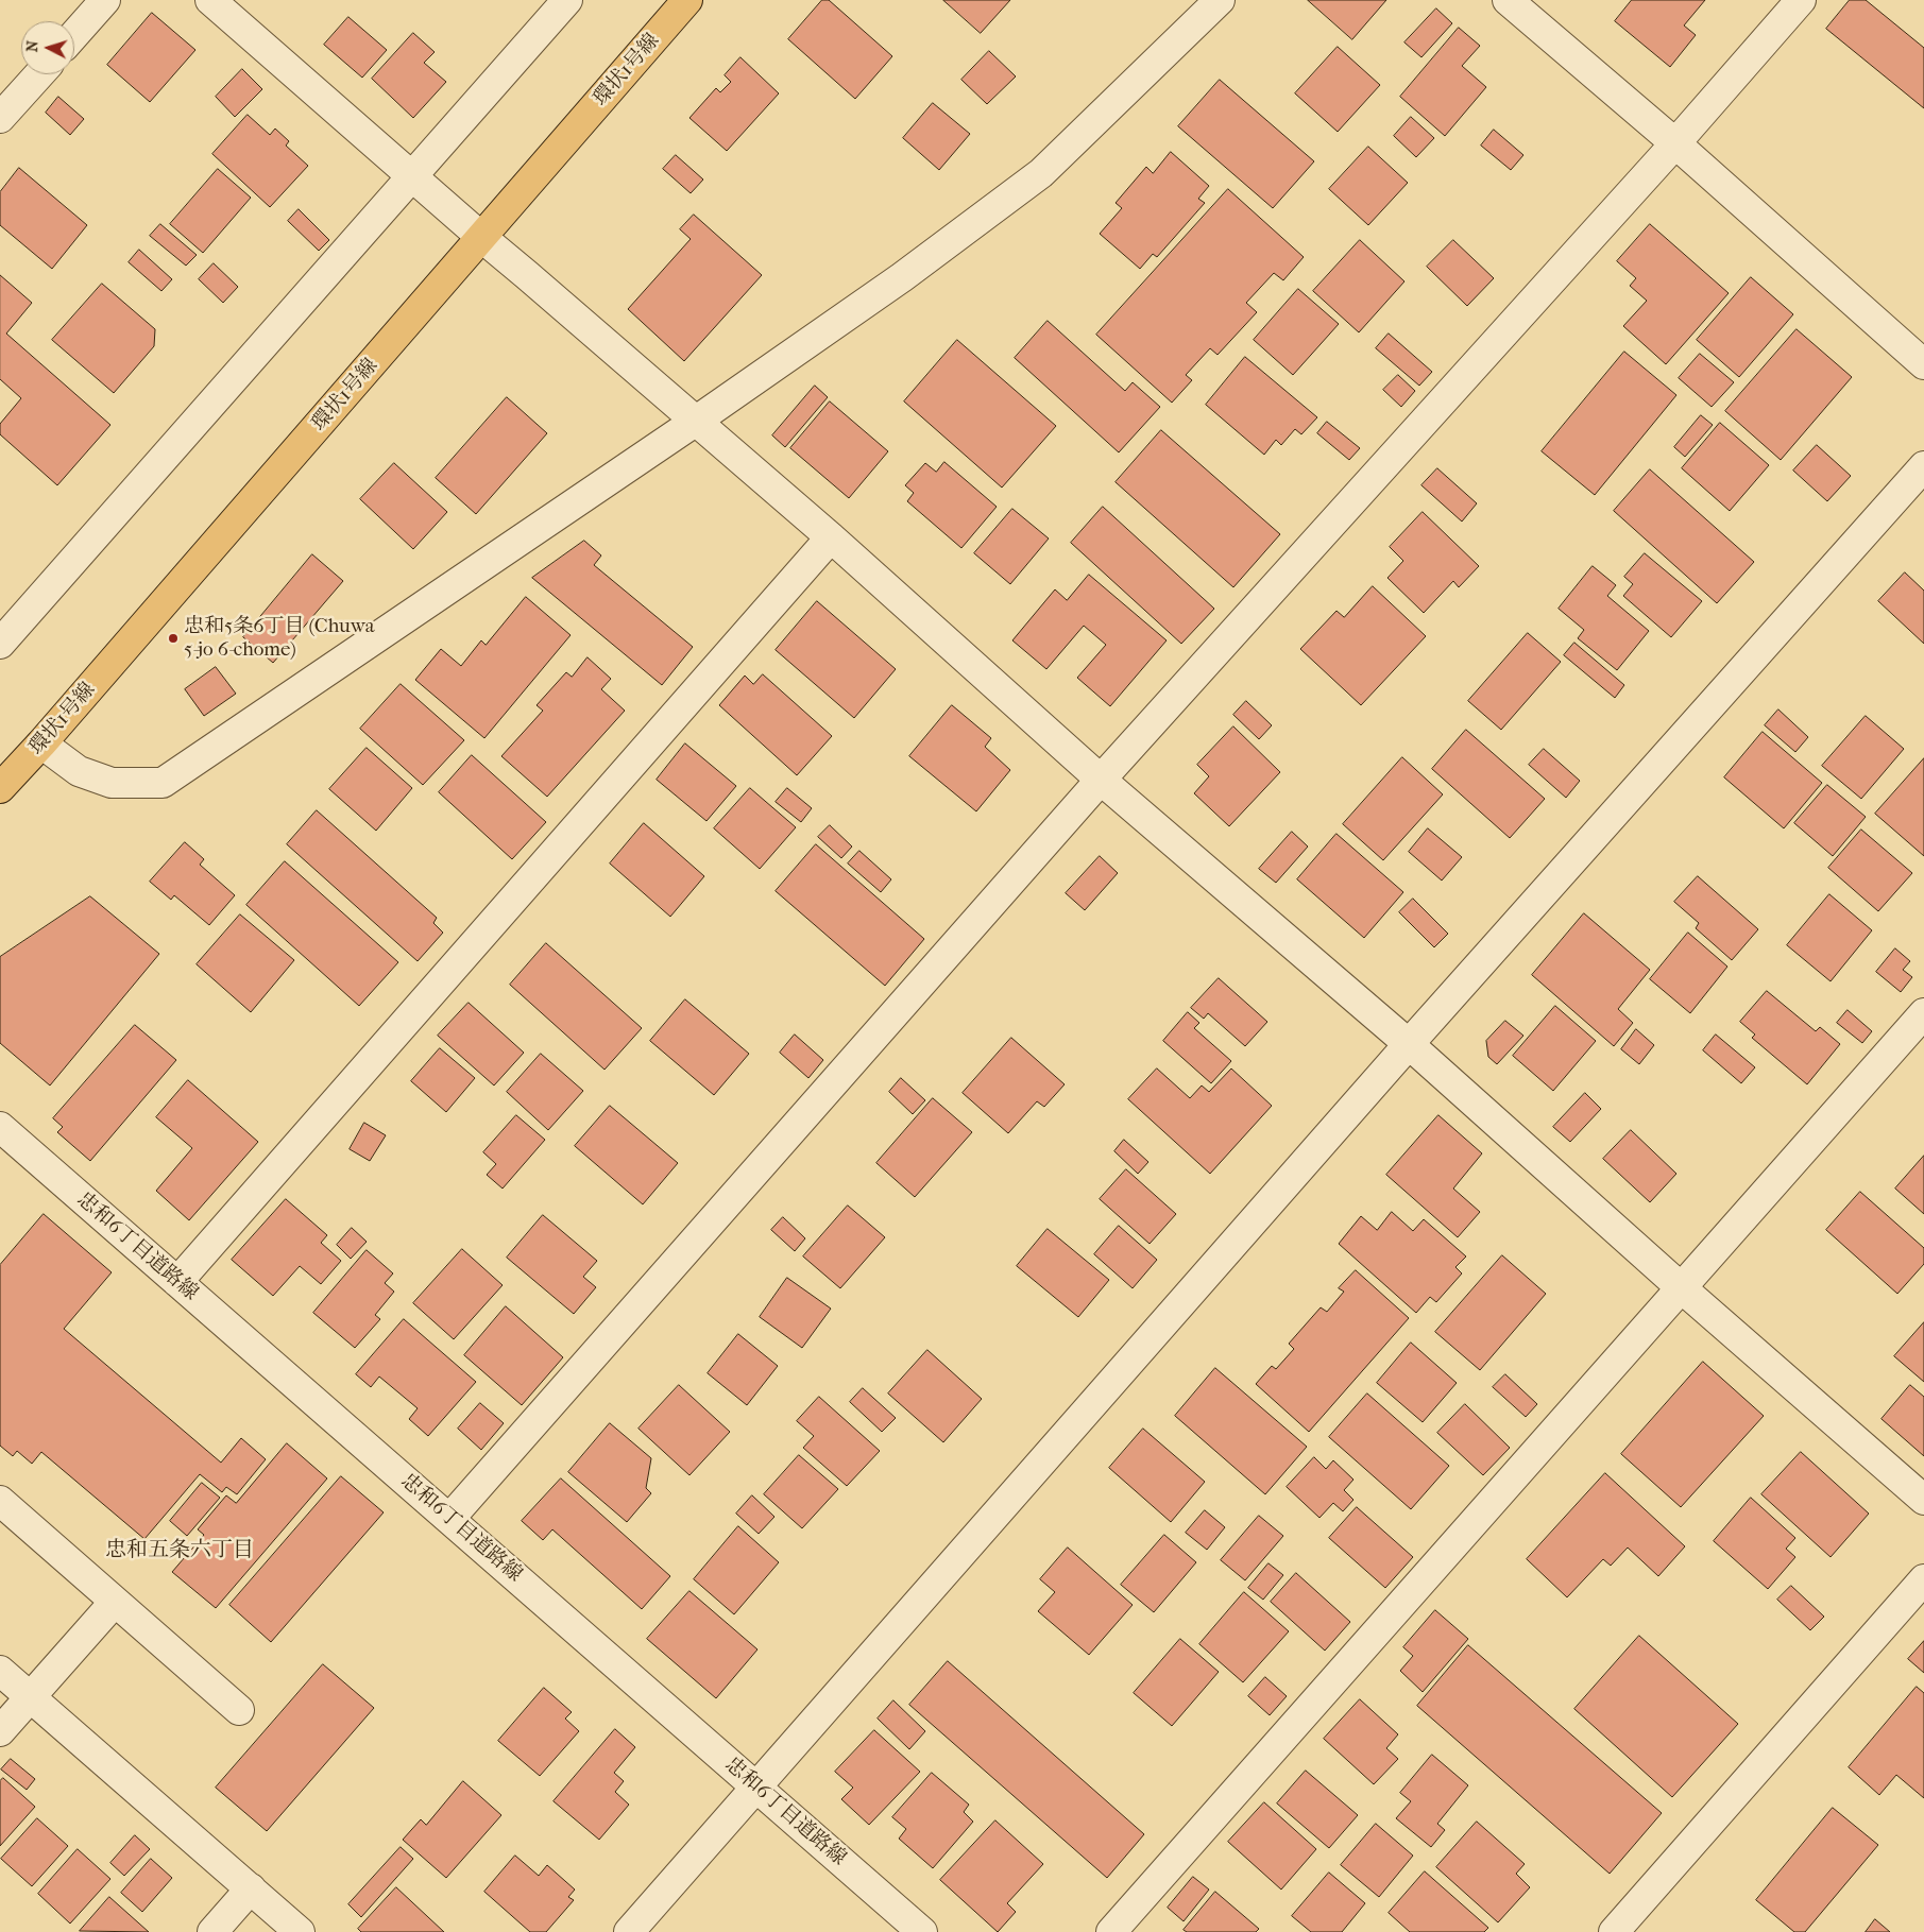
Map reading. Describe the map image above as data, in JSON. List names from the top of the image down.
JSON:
{
  "streets": {
    "main road": ["環状1号線"],
    "street": ["忠和6丁目道路線"]
  },
  "districts": ["忠和五条六丁目"],
  "places": ["忠和5条6丁目 (Chuwa 5-jo 6-chome)"],
  "north": "left"
}
